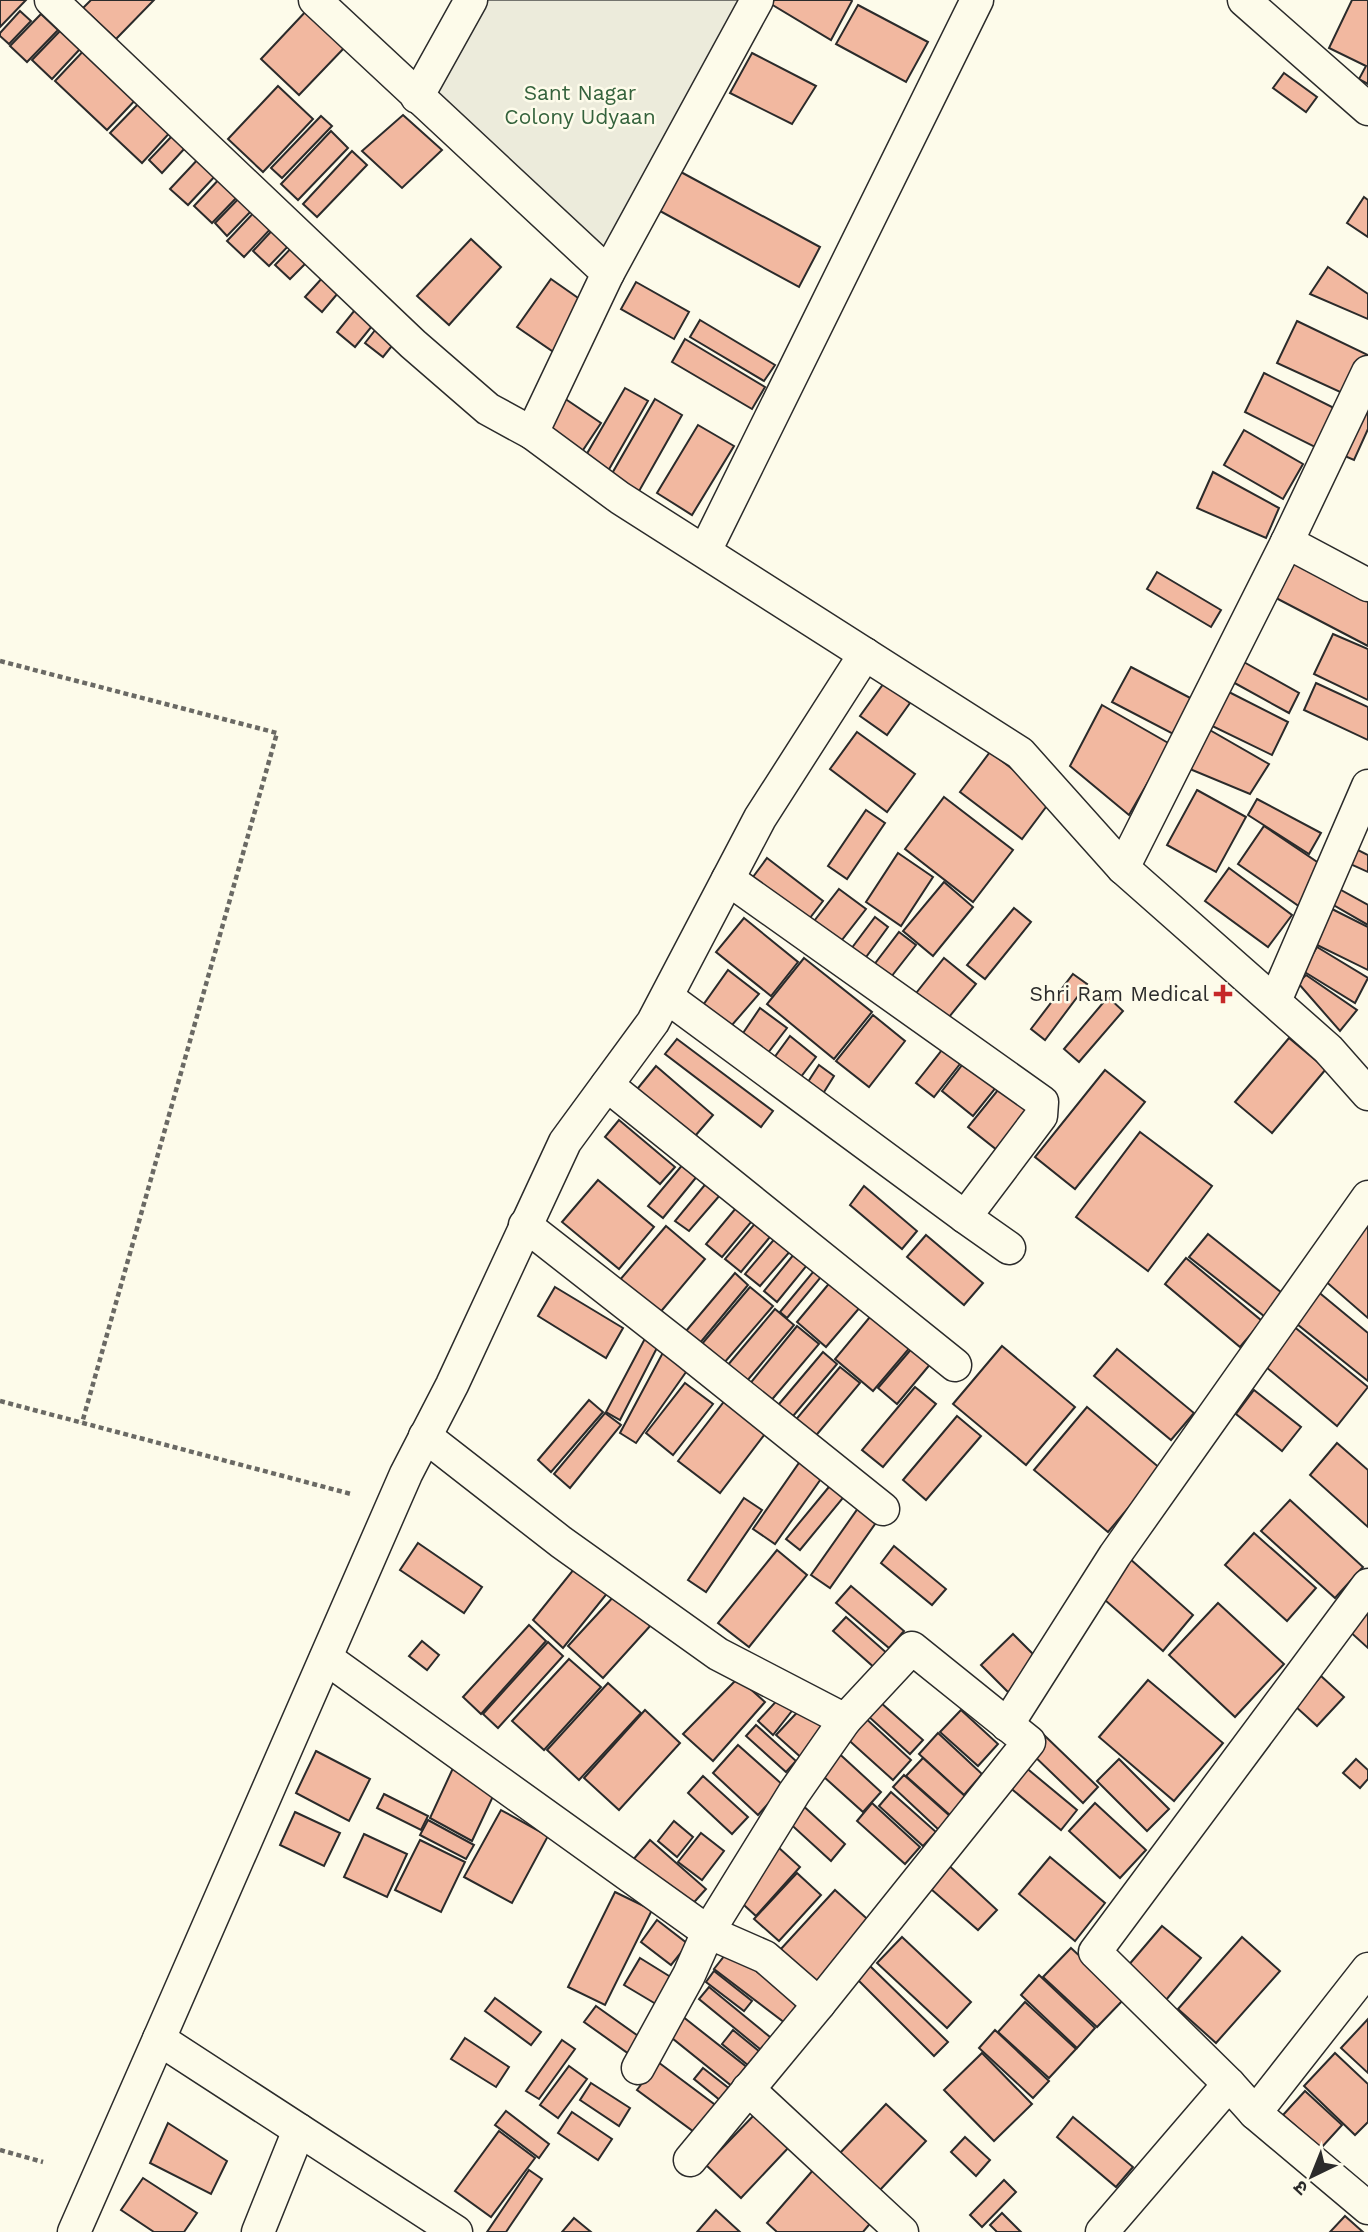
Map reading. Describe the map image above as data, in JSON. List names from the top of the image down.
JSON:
{
  "parks": ["Sant Nagar Colony Udyaan"],
  "places": {
    "health": ["Shri Ram Medical"]
  },
  "north": "bottom left"
}
